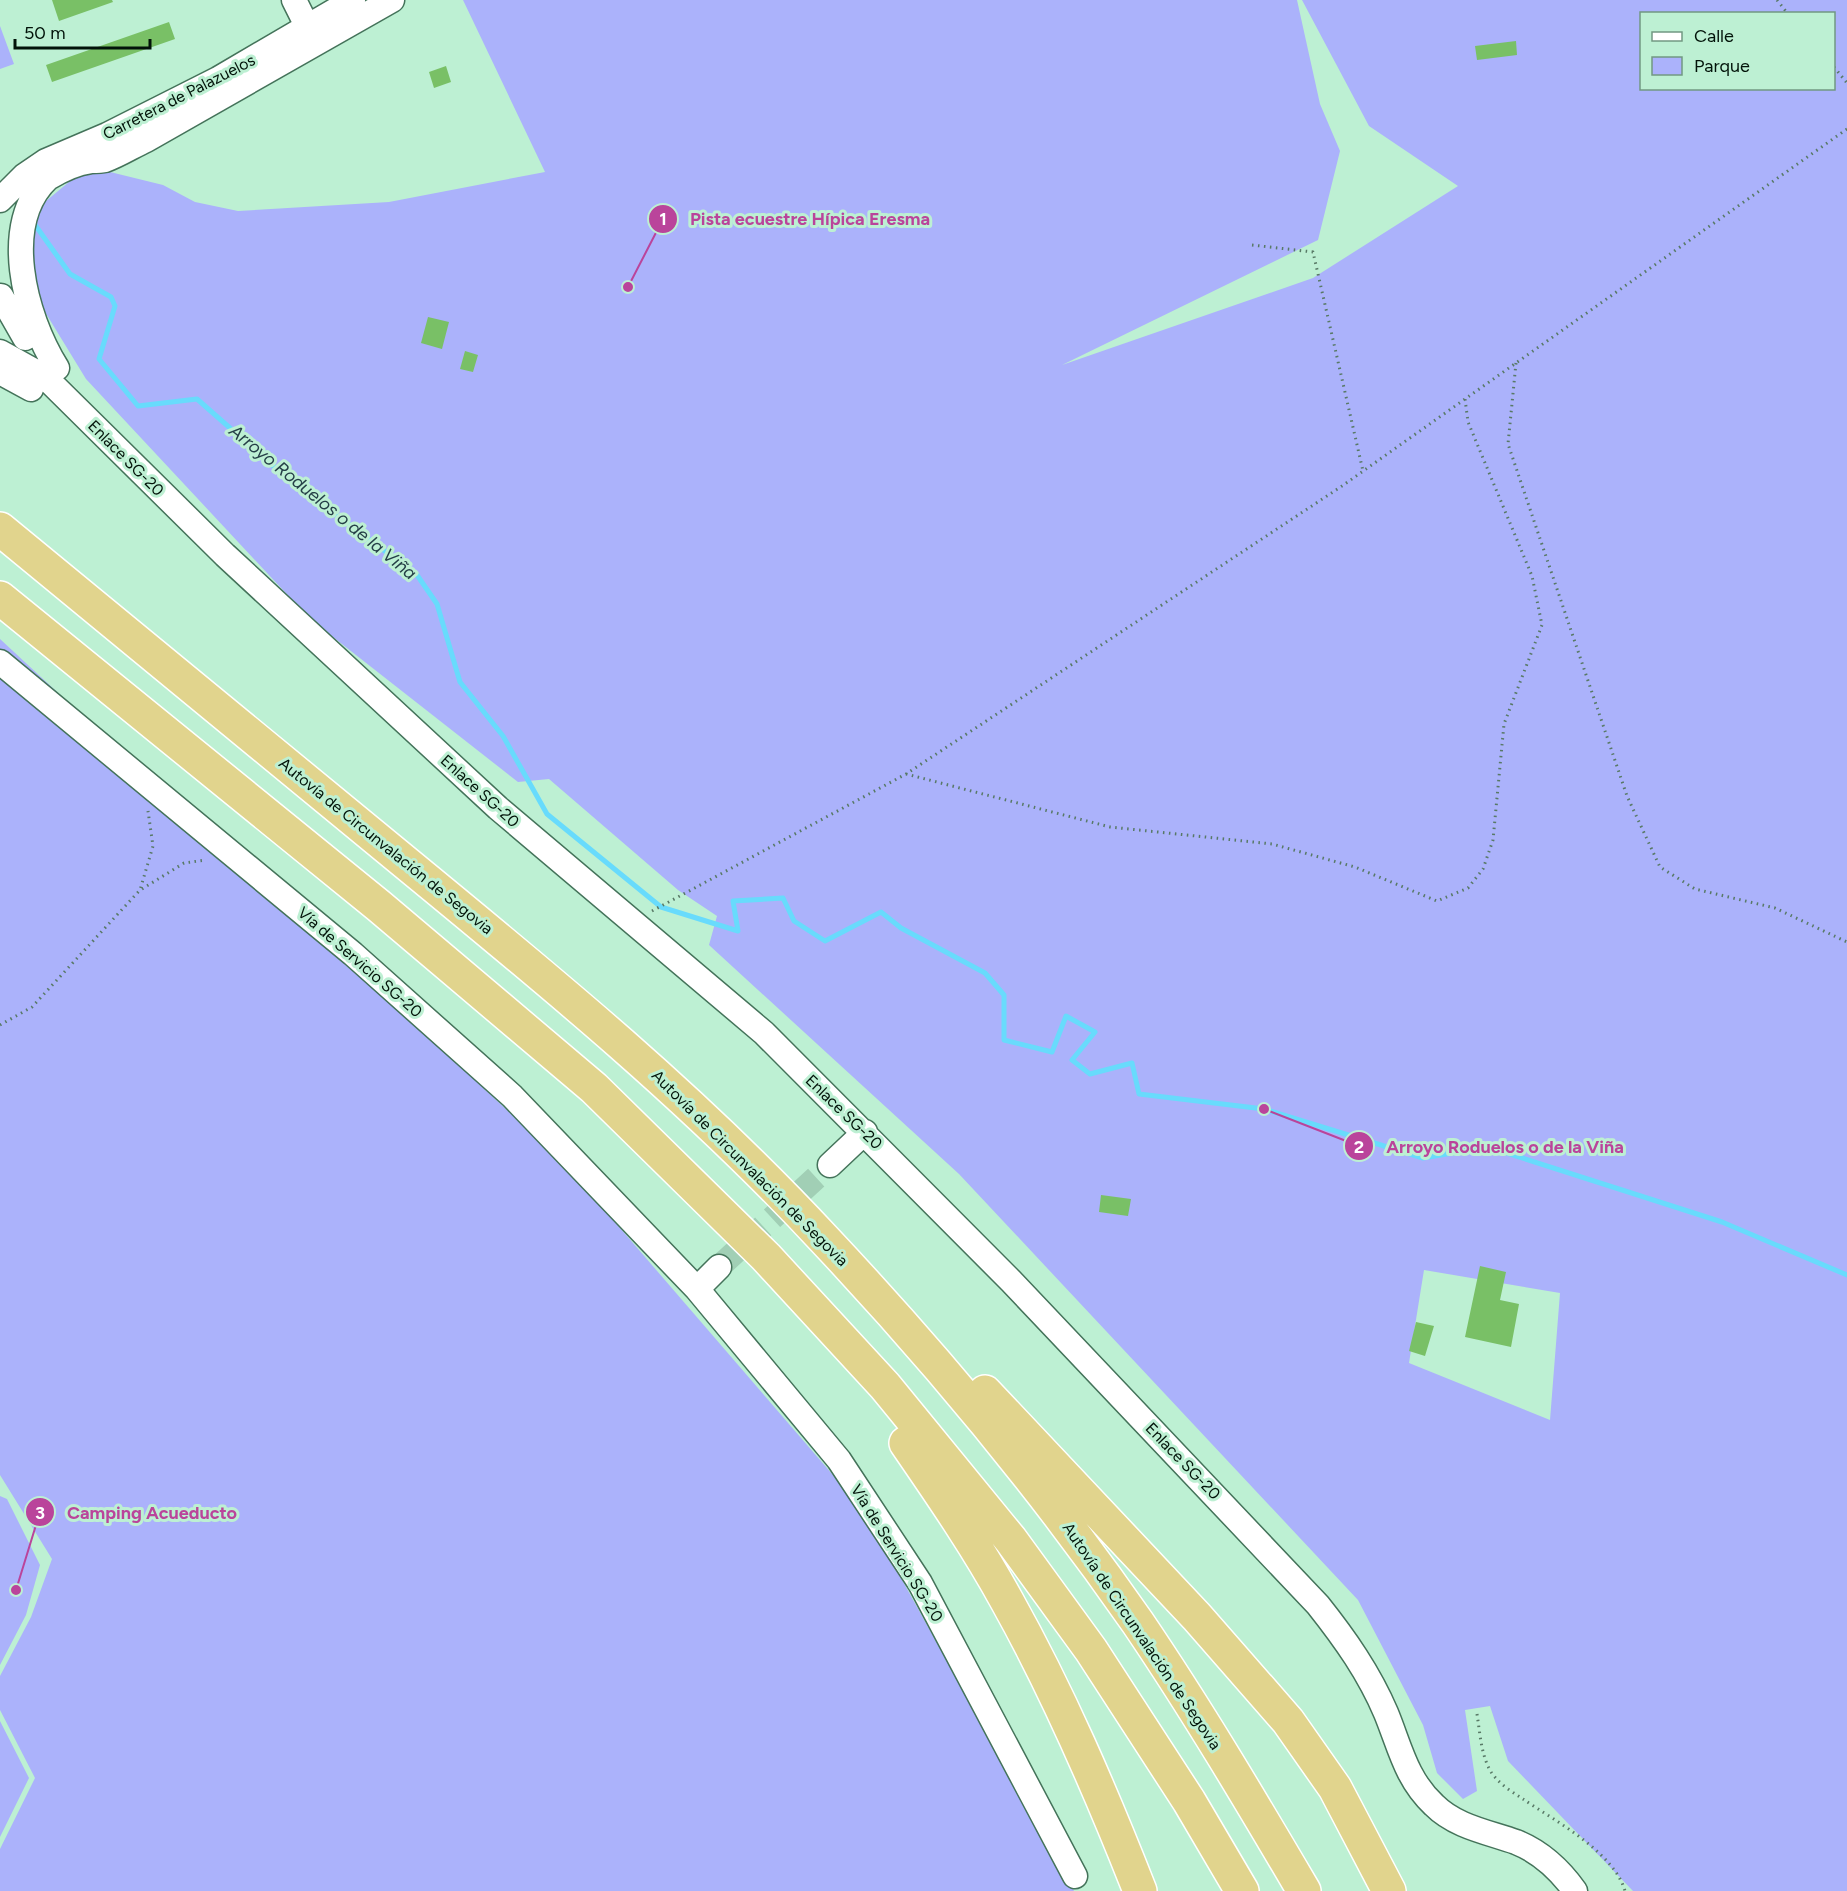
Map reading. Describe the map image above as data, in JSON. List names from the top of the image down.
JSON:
{
  "streets": {
    "highway": ["Autovía de Circunvalación de Segovia"],
    "street": ["Carretera de Palazuelos", "Enlace SG-20", "Vía de Servicio SG-20"]
  },
  "water": ["Arroyo Roduelos o de la Viña"],
  "places": ["Pista ecuestre Hípica Eresma", "Arroyo Roduelos o de la Viña", "Camping Acueducto"],
  "legend": ["Calle", "Parque"],
  "scale_bar": "50 m"
}
